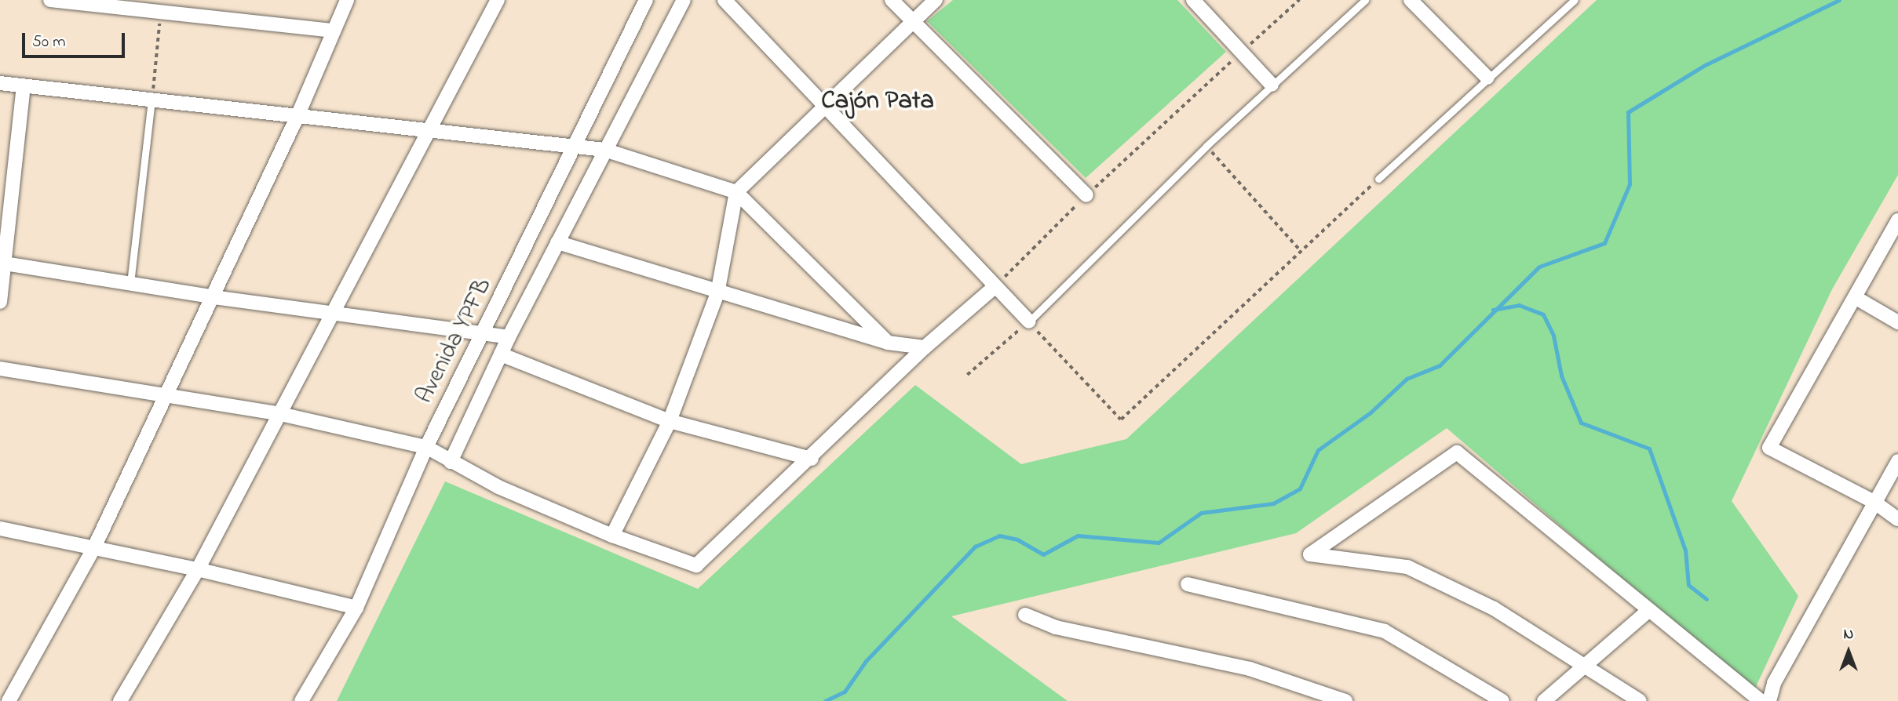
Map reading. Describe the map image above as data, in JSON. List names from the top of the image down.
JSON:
{
  "streets": {
    "street": ["Avenida YPFB"]
  },
  "districts": ["Cajón Pata"],
  "scale_bar": "50 m",
  "north": "top"
}
